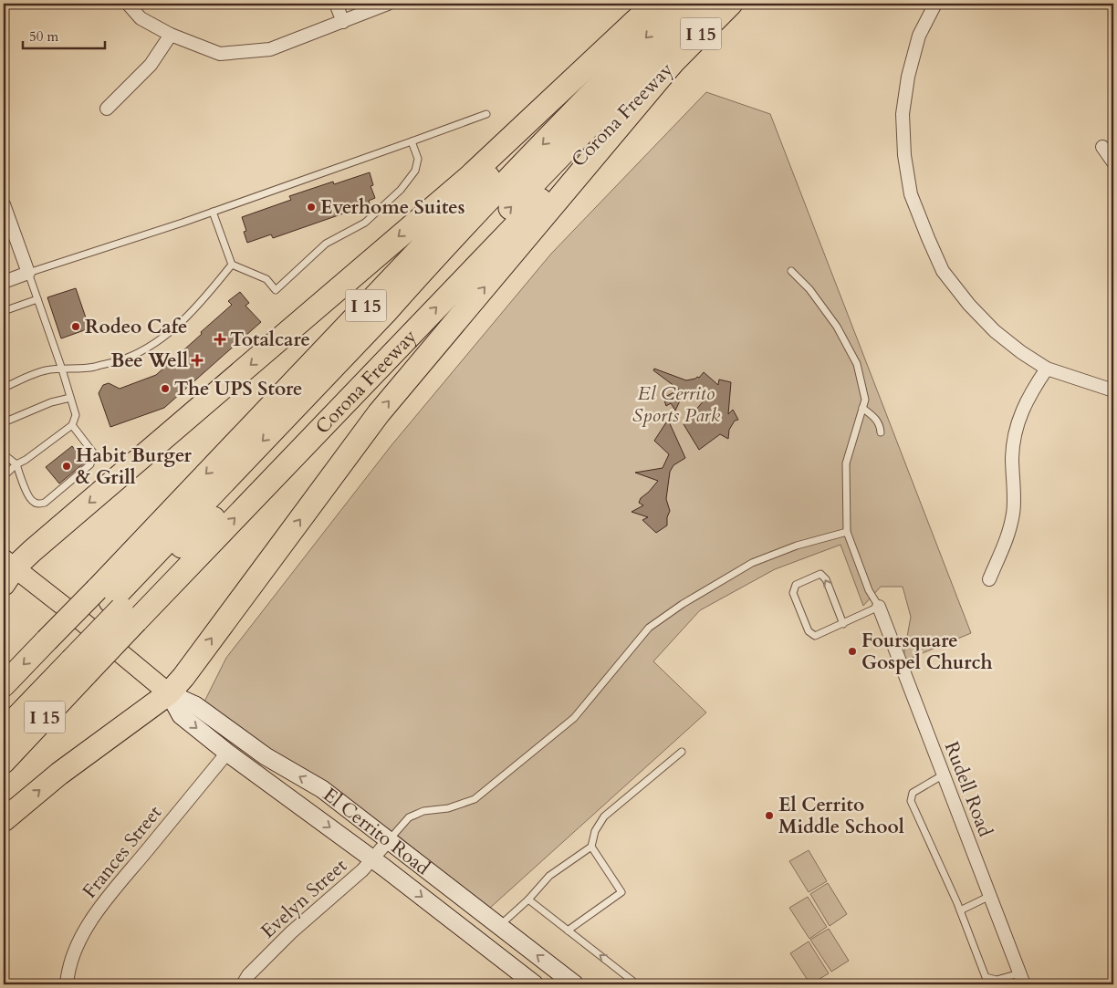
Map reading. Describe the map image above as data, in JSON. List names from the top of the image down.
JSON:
{
  "streets": {
    "highway": ["I 15", "Corona Freeway"],
    "main road": ["El Cerrito Road"],
    "street": ["Rudell Road", "Frances Street", "Evelyn Street"]
  },
  "crossings": [
    ["El Cerrito Road", "Frances Street"],
    ["El Cerrito Road", "Evelyn Street"]
  ],
  "parks": ["El Cerrito Sports Park"],
  "places": {
    "other": [
      "Everhome Suites",
      "Rodeo Cafe",
      "The UPS Store",
      "Habit Burger & Grill",
      "Foursquare Gospel Church",
      "El Cerrito Middle School"
    ],
    "health": ["Totalcare", "Bee Well"]
  },
  "scale_bar": "50 m"
}
